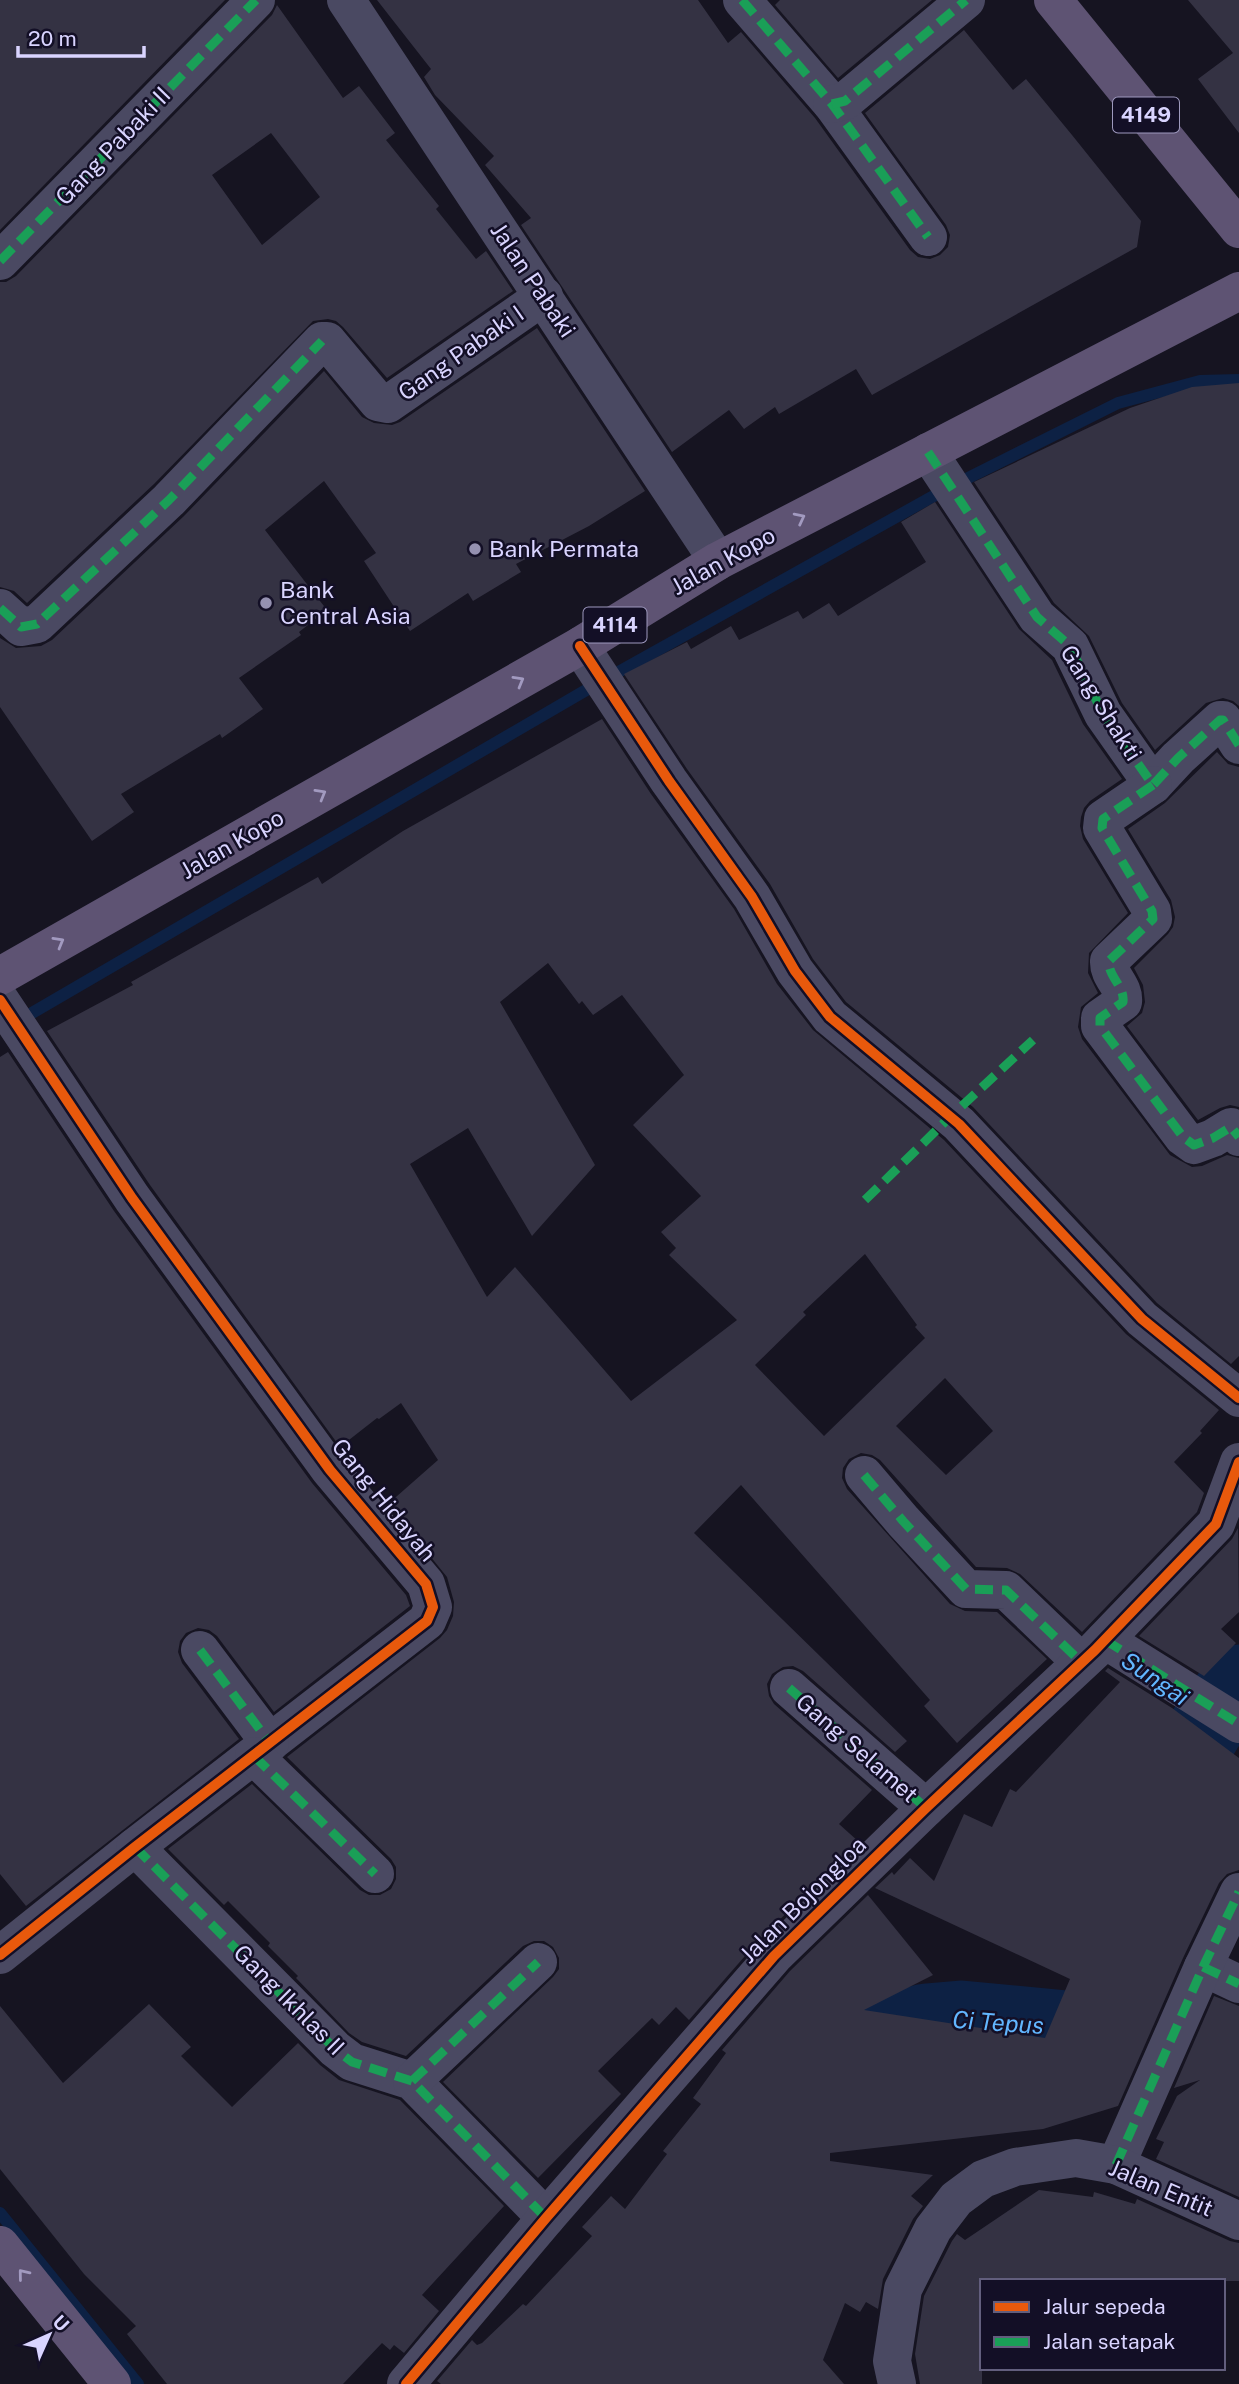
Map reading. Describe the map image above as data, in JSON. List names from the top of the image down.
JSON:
{
  "streets": {
    "main road": ["4149", "Jalan Kopo", "4114"],
    "street": [
      "Gang Pabaki II",
      "Jalan Pabaki",
      "Gang Pabaki I",
      "Gang Shakti",
      "Gang Hidayah",
      "Gang Selamet",
      "Jalan Bojongloa",
      "Gang Ikhlas II",
      "Jalan Entit"
    ]
  },
  "crossings": [
    ["Jalan Pabaki", "Gang Pabaki I"],
    ["Jalan Pabaki", "Jalan Kopo"],
    ["Jalan Kopo", "Gang Shakti"],
    ["Gang Hidayah", "Gang Ikhlas II"],
    ["Gang Selamet", "Jalan Bojongloa"],
    ["Jalan Bojongloa", "Gang Ikhlas II"]
  ],
  "one_way": ["Jalan Kopo"],
  "water": ["Sungai", "Ci Tepus"],
  "places": ["Bank Permata", "Bank Central Asia"],
  "legend": ["Jalur sepeda", "Jalan setapak"],
  "scale_bar": "20 m",
  "north": "top right"
}
